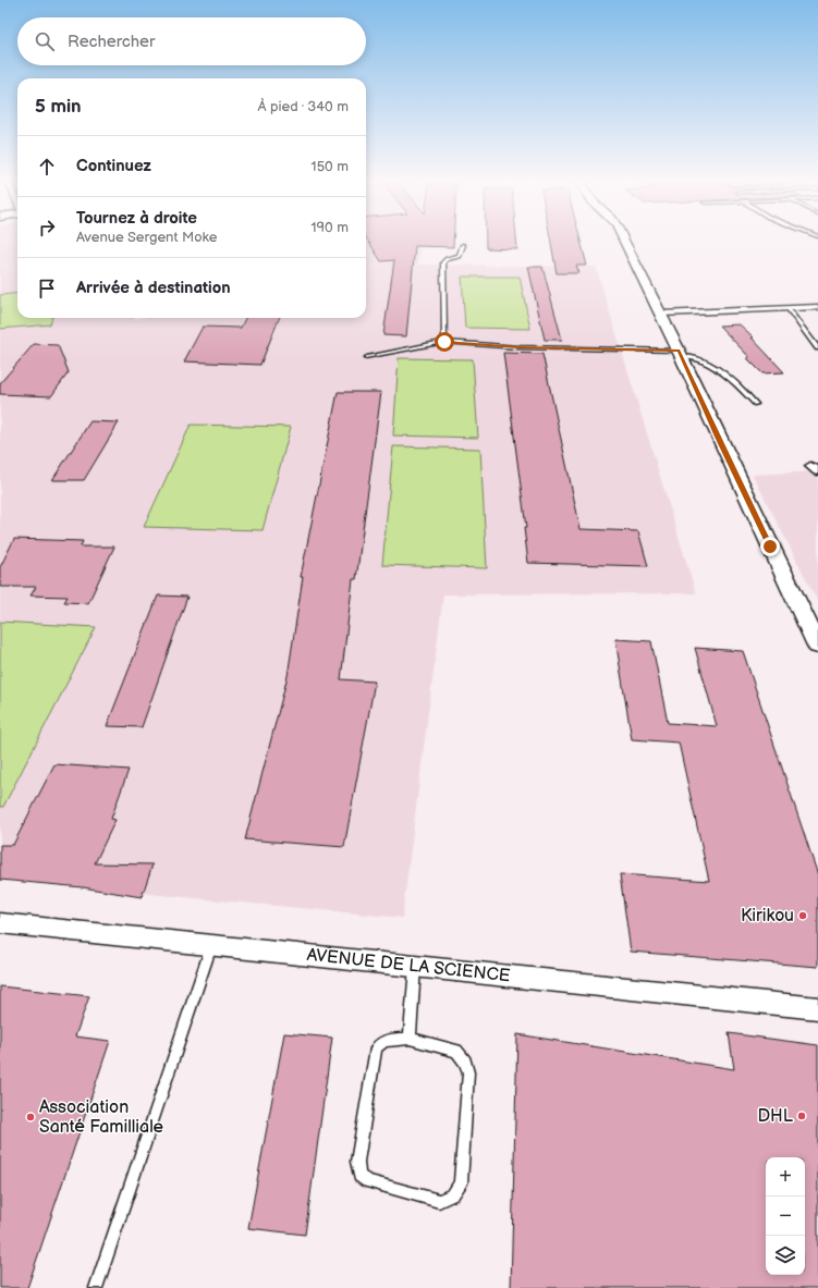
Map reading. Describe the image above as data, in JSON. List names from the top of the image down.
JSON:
{
  "streets": {
    "street": ["AVENUE DE LA SCIENCE"]
  },
  "places": ["Kirikou", "DHL", "Association Santé Familliale"],
  "page": {
    "search": "Rechercher",
    "heading": ["5 min", "À pied · 340 m"],
    "list": [
      ["Continuez", "150 m"],
      ["Tournez à droite", "Avenue Sergent Moke", "190 m"],
      "Arrivée à destination"
    ],
    "map_buttons": ["+", "−"]
  }
}
